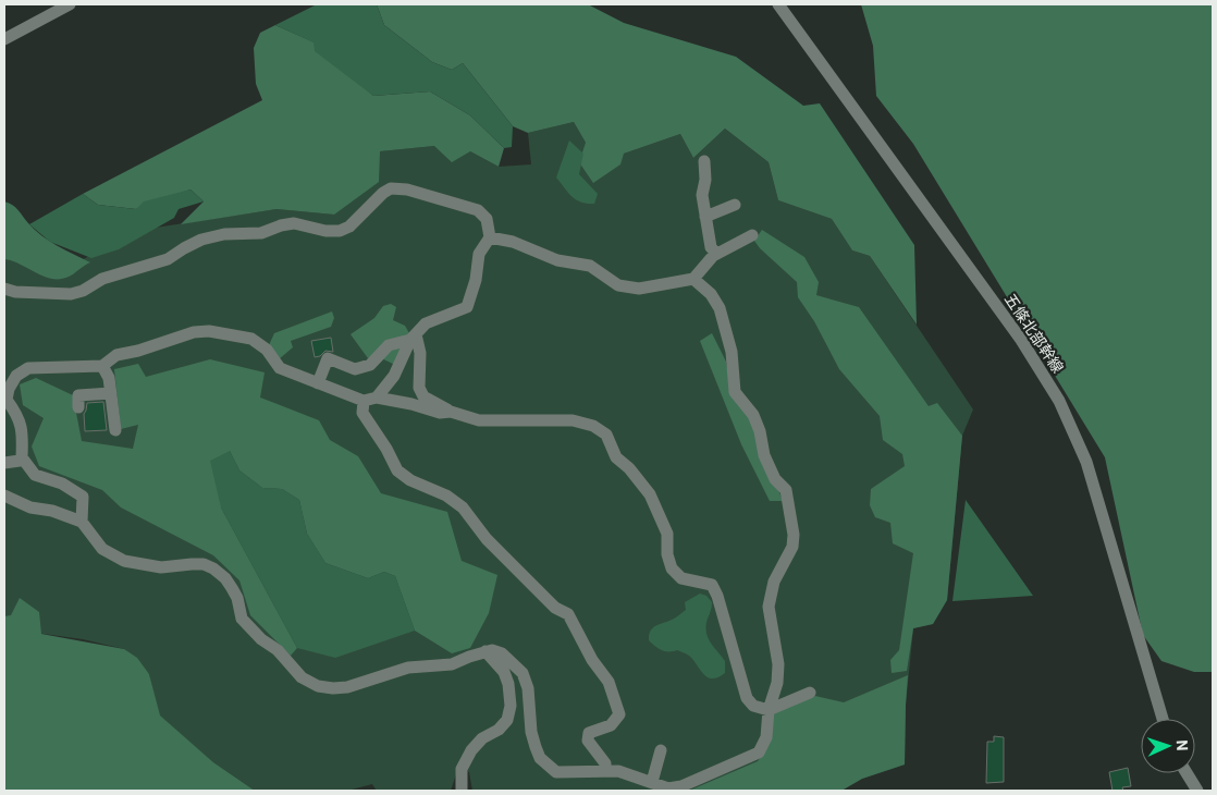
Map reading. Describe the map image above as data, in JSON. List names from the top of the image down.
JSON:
{
  "streets": {
    "street": ["五條北部幹線"]
  },
  "north": "right"
}
